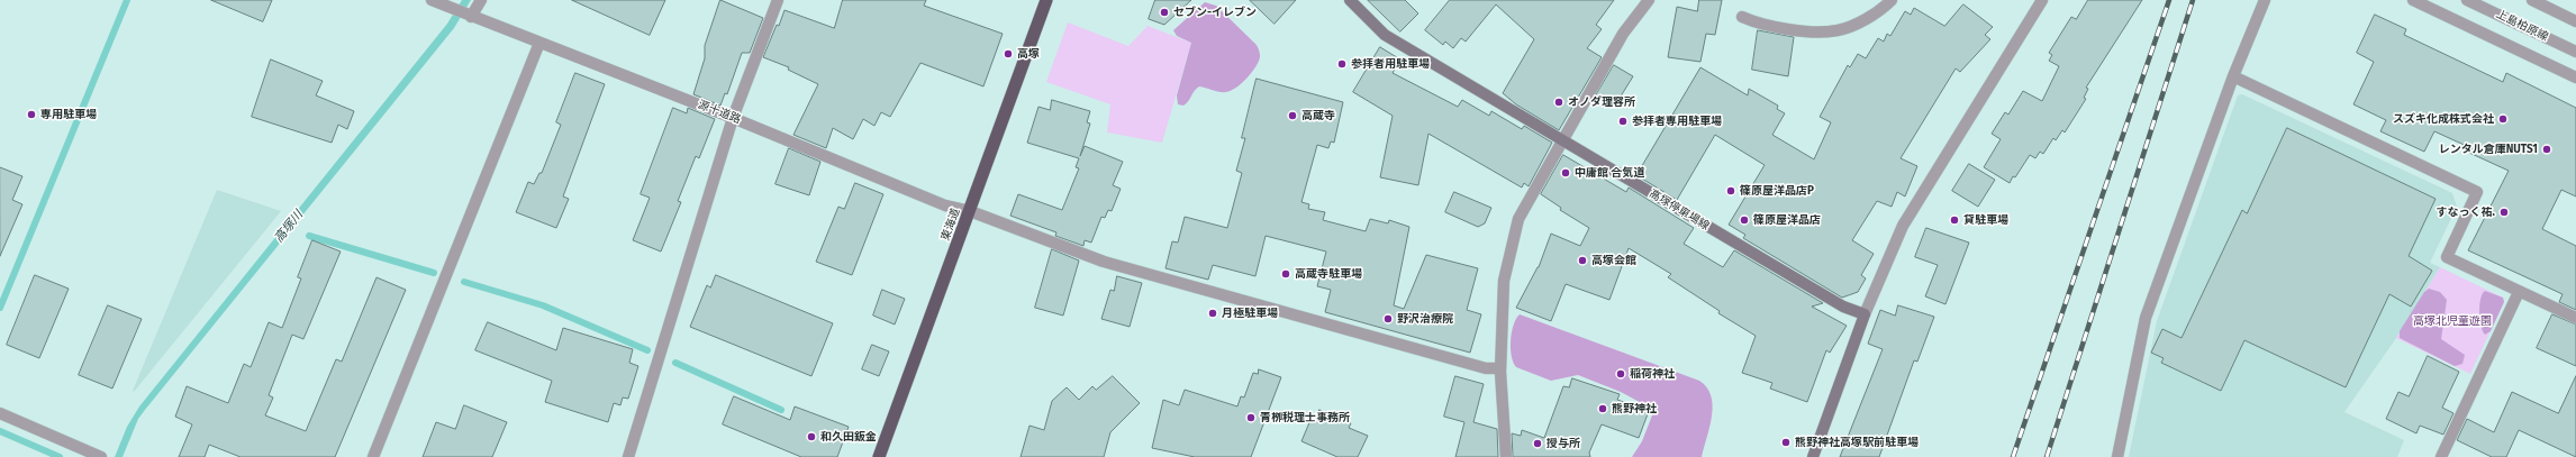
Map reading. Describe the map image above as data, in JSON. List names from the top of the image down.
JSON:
{
  "streets": {
    "highway": ["東海道"],
    "main road": ["高塚停車場線"],
    "street": ["上島柏原線", "源十道路"]
  },
  "crossings": [
    ["源十道路", "東海道"]
  ],
  "water": ["高塚川"],
  "parks": ["高塚北児童遊園"],
  "places": [
    "セブン-イレブン",
    "高塚",
    "参拝者用駐車場",
    "オノダ理容所",
    "専用駐車場",
    "高蔵寺",
    "スズキ化成株式会社",
    "参拝者専用駐車場",
    "レンタル倉庫NUTS1",
    "中庸館 合気道",
    "篠原屋洋品店P",
    "すなっく祐.",
    "篠原屋洋品店",
    "貸駐車場",
    "高塚会館",
    "高蔵寺駐車場",
    "月極駐車場",
    "野沢治療院",
    "稲荷神社",
    "熊野神社",
    "青栁税理士事務所",
    "和久田鈑金",
    "熊野神社高塚駅前駐車場",
    "授与所"
  ]
}
